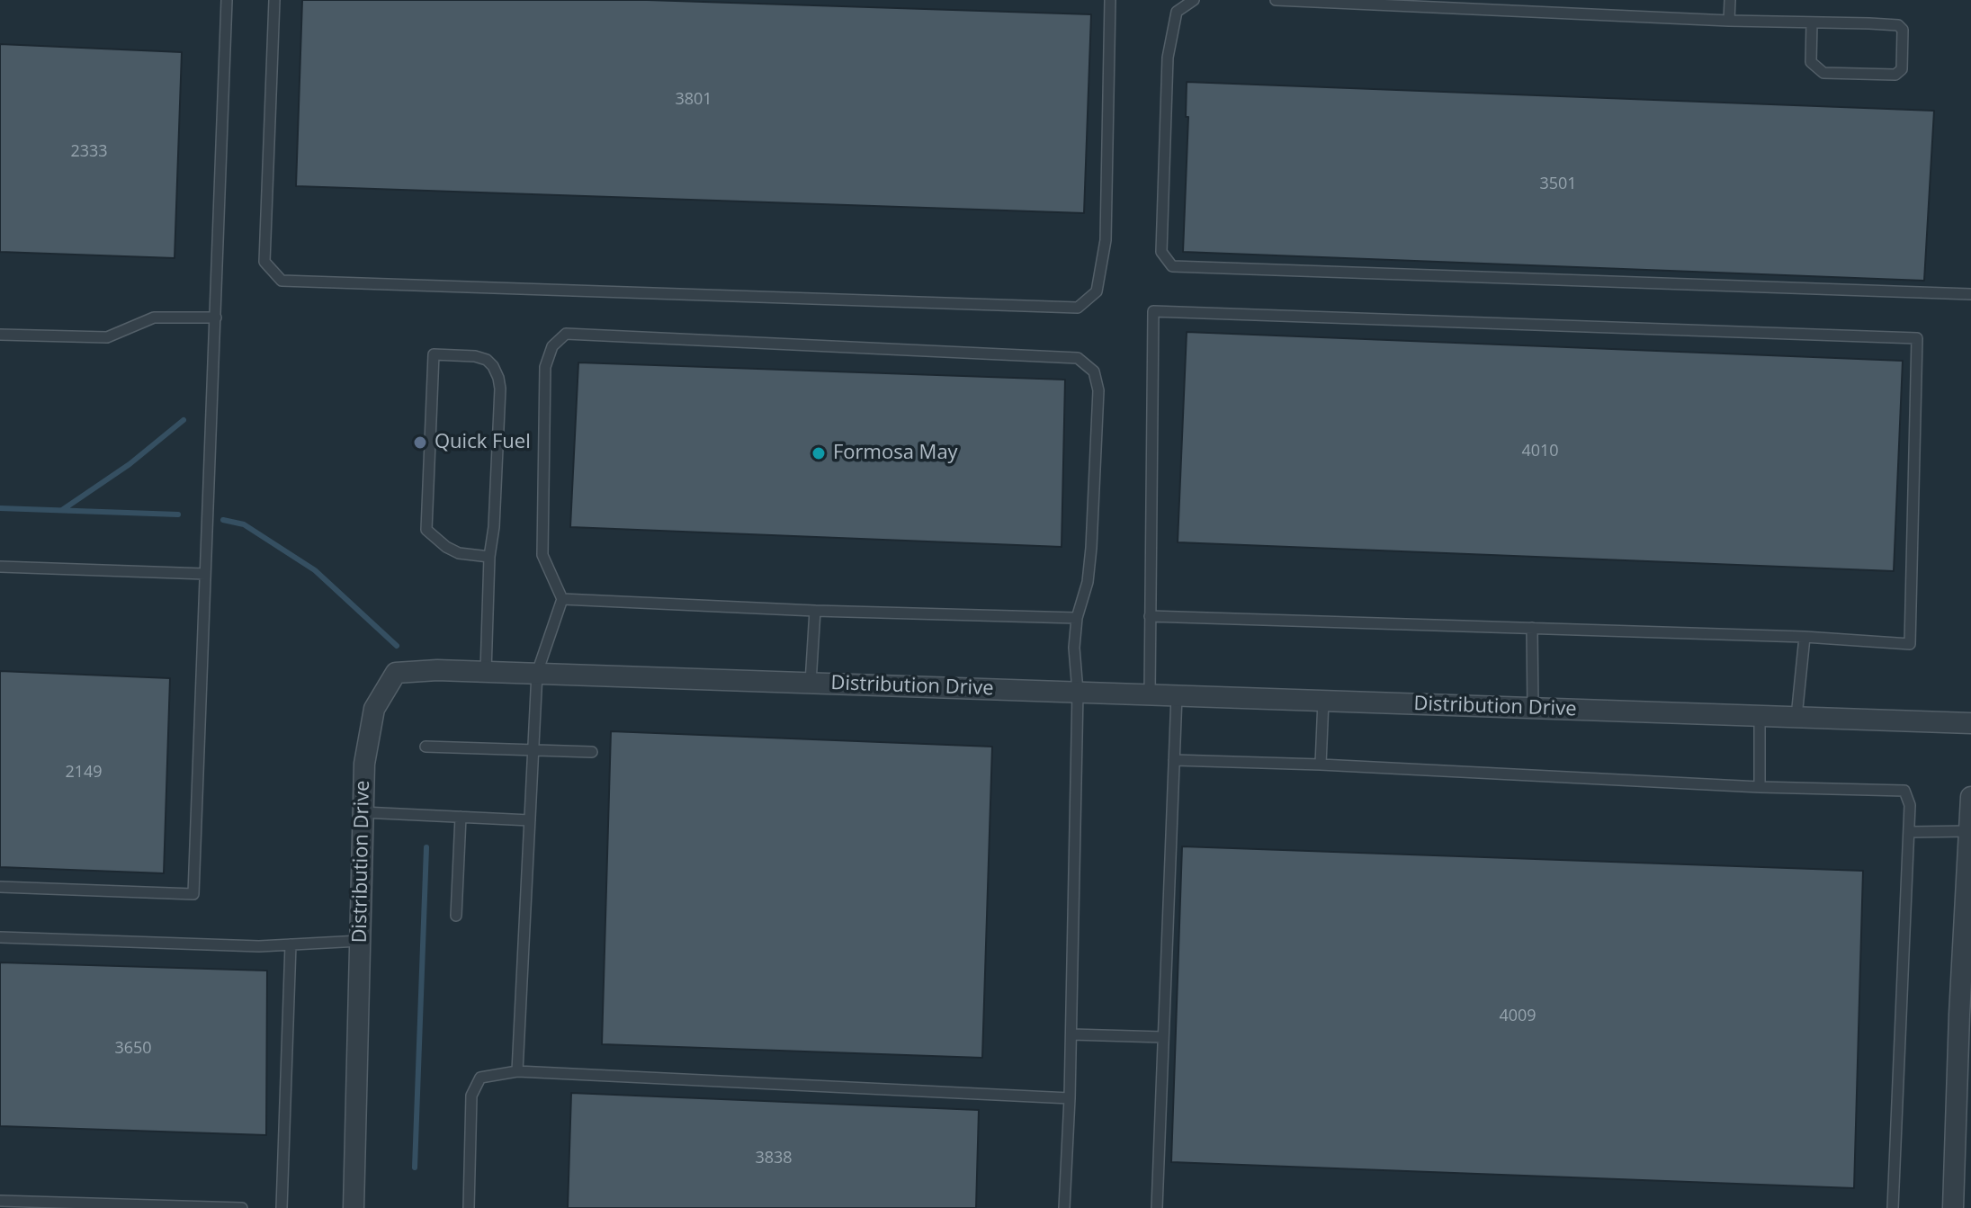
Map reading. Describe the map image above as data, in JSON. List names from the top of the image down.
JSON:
{
  "streets": {
    "street": ["Distribution Drive"]
  },
  "places": ["Quick Fuel", "Formosa May"],
  "house_numbers": [
    "3801",
    "2333",
    "3501",
    "4010",
    "2149",
    "4009",
    "3650",
    "3838"
  ]
}
